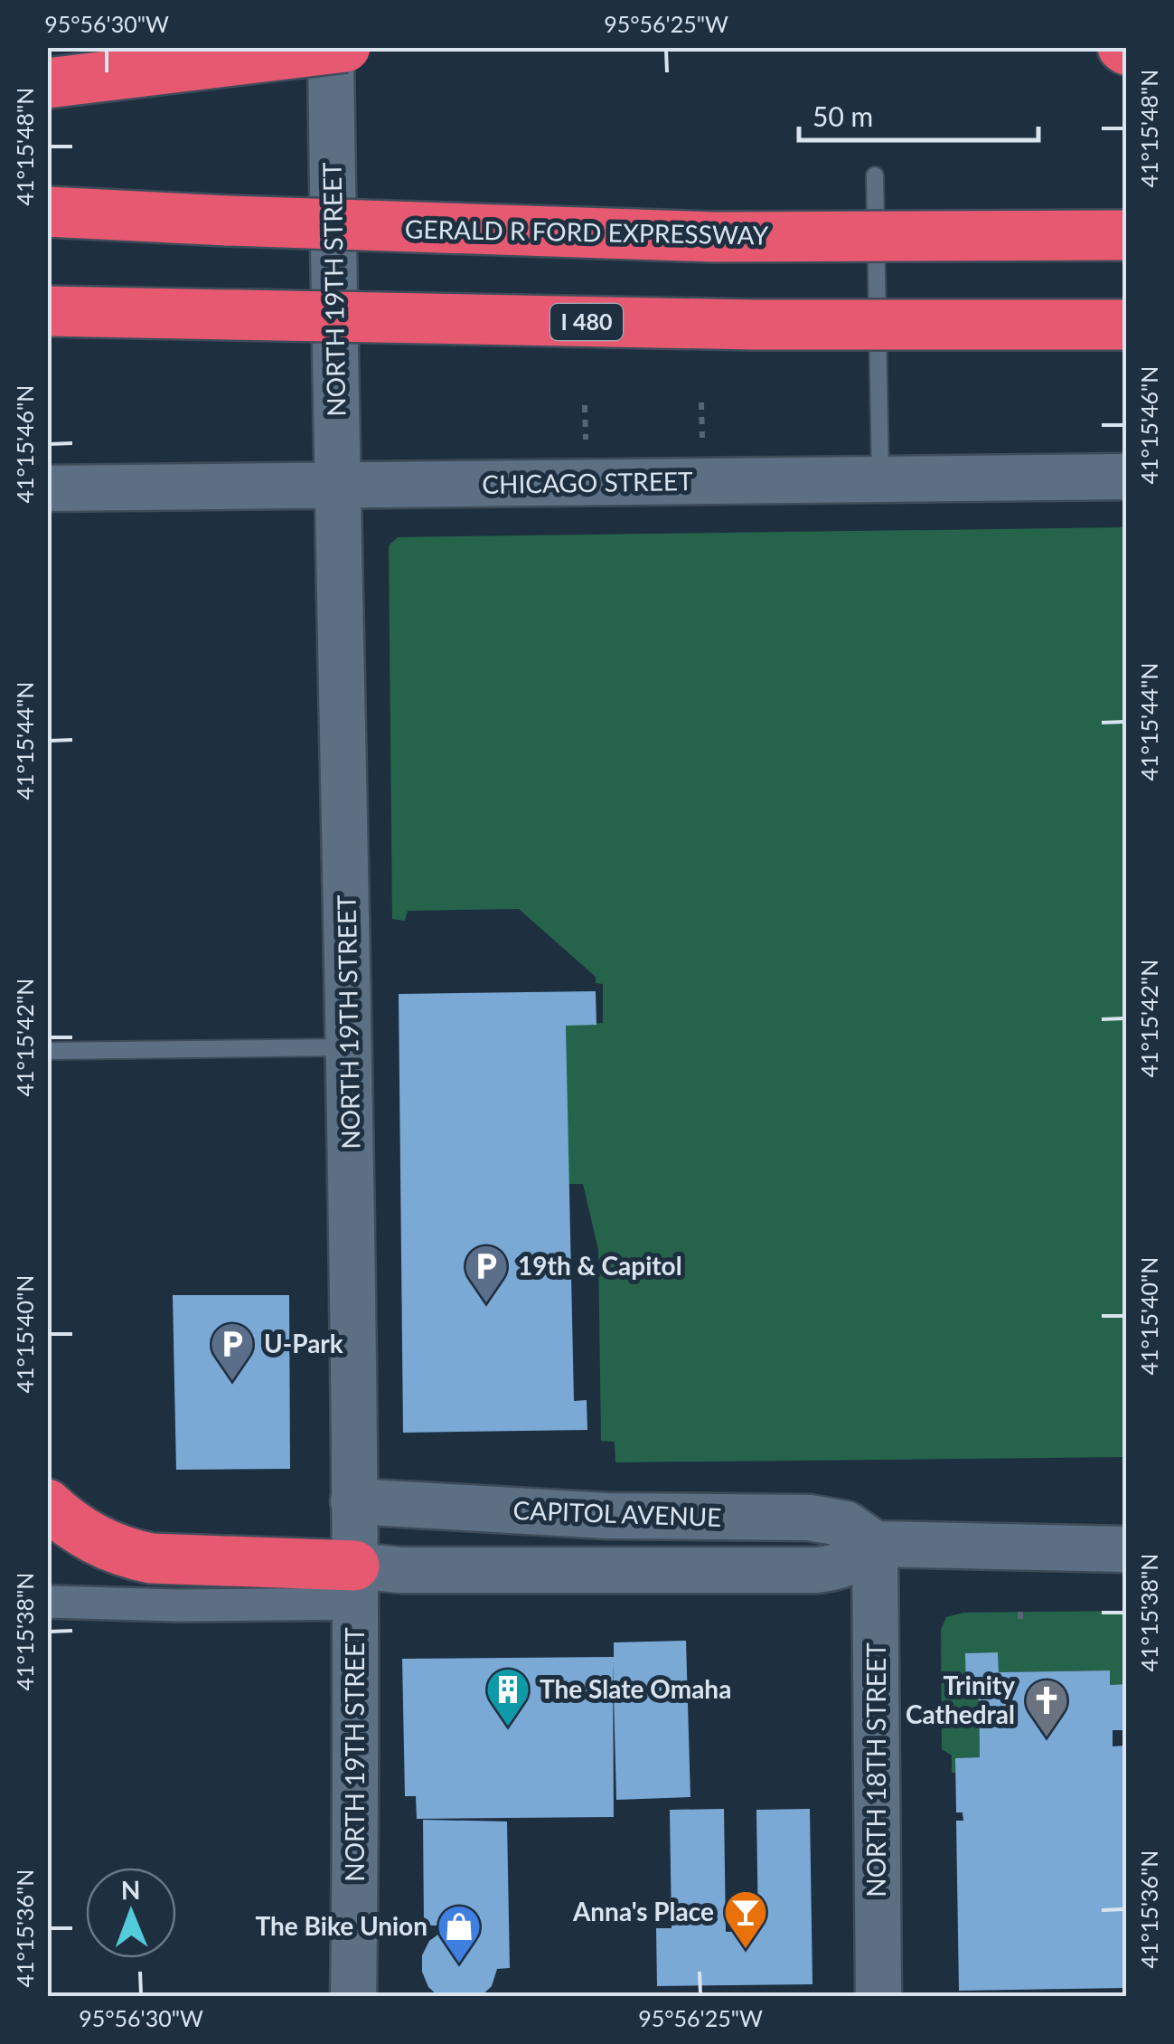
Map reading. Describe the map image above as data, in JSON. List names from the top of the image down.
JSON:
{
  "streets": {
    "highway": ["GERALD R FORD EXPRESSWAY", "I 480"],
    "street": [
      "NORTH 19TH STREET",
      "CHICAGO STREET",
      "CAPITOL AVENUE",
      "NORTH 18TH STREET"
    ]
  },
  "crossings": [
    ["NORTH 19TH STREET", "CHICAGO STREET"],
    ["NORTH 19TH STREET", "CAPITOL AVENUE"],
    ["CAPITOL AVENUE", "NORTH 18TH STREET"]
  ],
  "places": {
    "parking": ["19th & Capitol", "U-Park"],
    "building": ["The Slate Omaha"],
    "church": ["Trinity Cathedral"],
    "bar": ["Anna's Place"],
    "shop": ["The Bike Union"]
  },
  "scale_bar": "50 m",
  "north": "top",
  "coordinates": [
    "95°56'30\"W",
    "95°56'25\"W",
    "41°15'48\"N",
    "41°15'46\"N",
    "41°15'44\"N",
    "41°15'42\"N",
    "41°15'40\"N",
    "41°15'38\"N",
    "41°15'36\"N"
  ]
}
